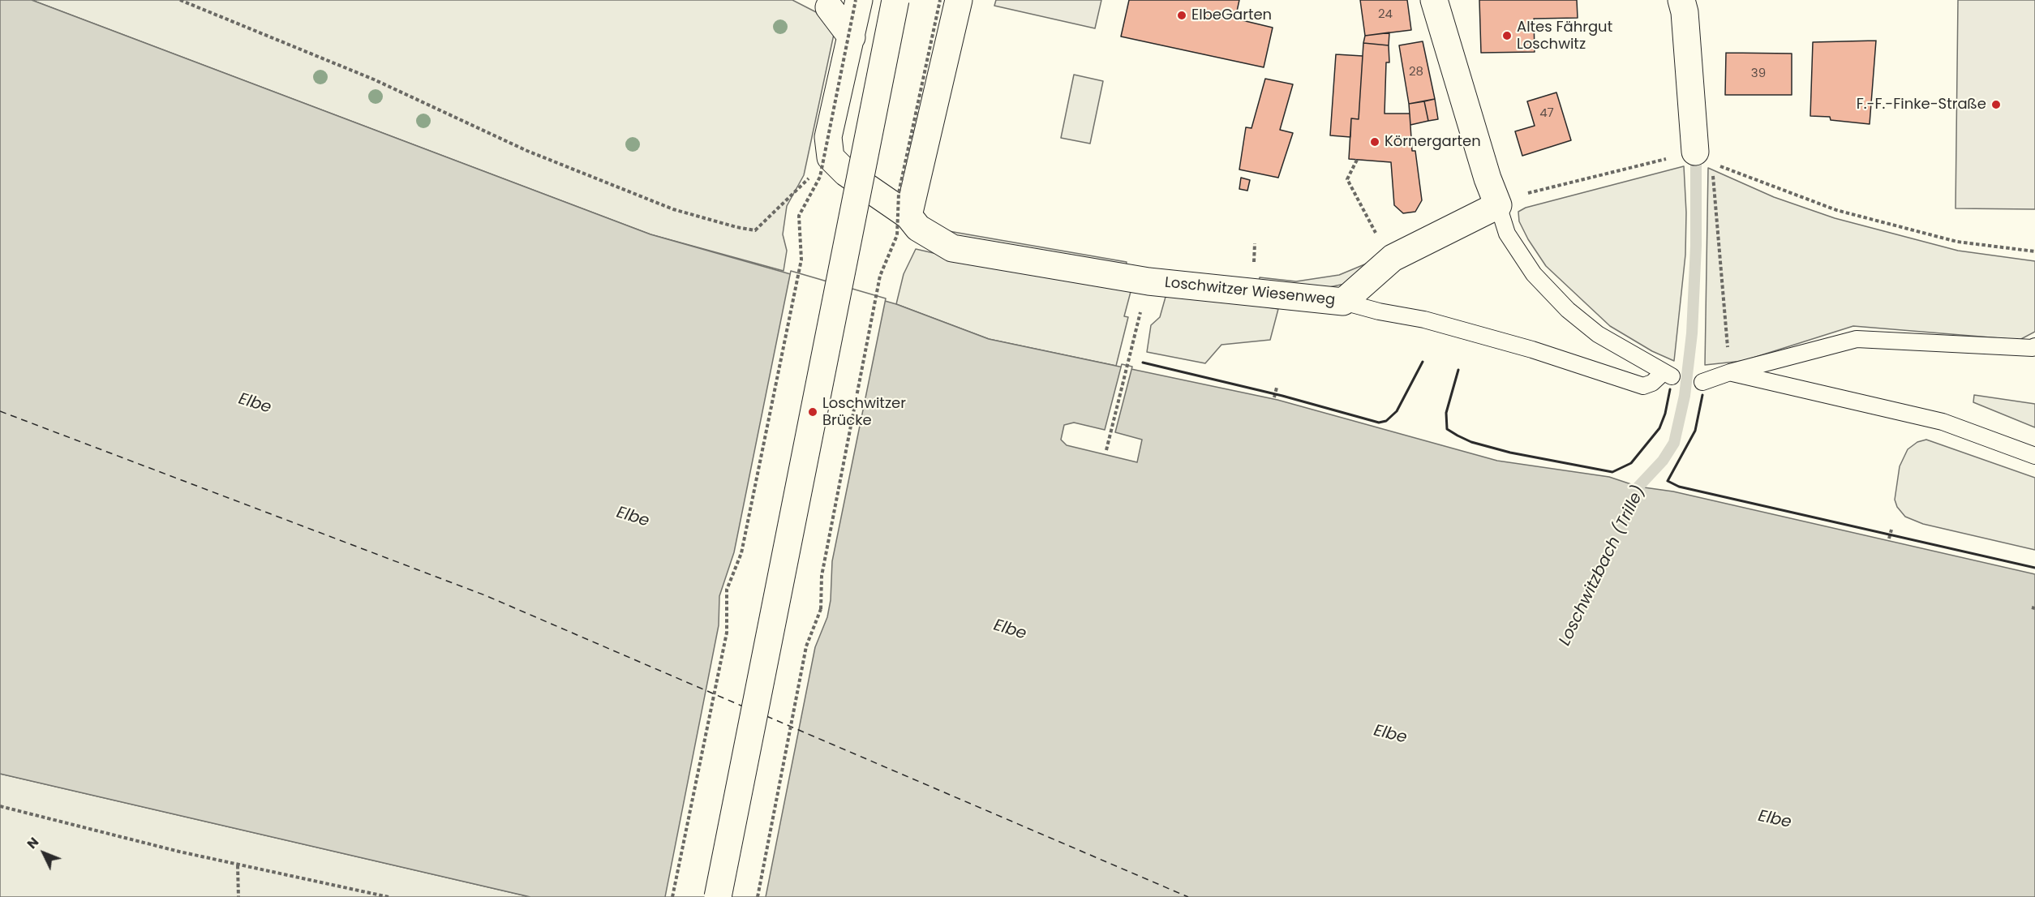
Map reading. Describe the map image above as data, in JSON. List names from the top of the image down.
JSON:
{
  "streets": {
    "street": ["Loschwitzer Wiesenweg"]
  },
  "water": ["Elbe", "Loschwitzbach (Trille)"],
  "places": [
    "ElbeGarten",
    "Altes Fährgut Loschwitz",
    "F.-F.-Finke-Straße",
    "Körnergarten",
    "Loschwitzer Brücke"
  ],
  "house_numbers": [
    "24",
    "28",
    "39",
    "47"
  ],
  "north": "top left"
}
